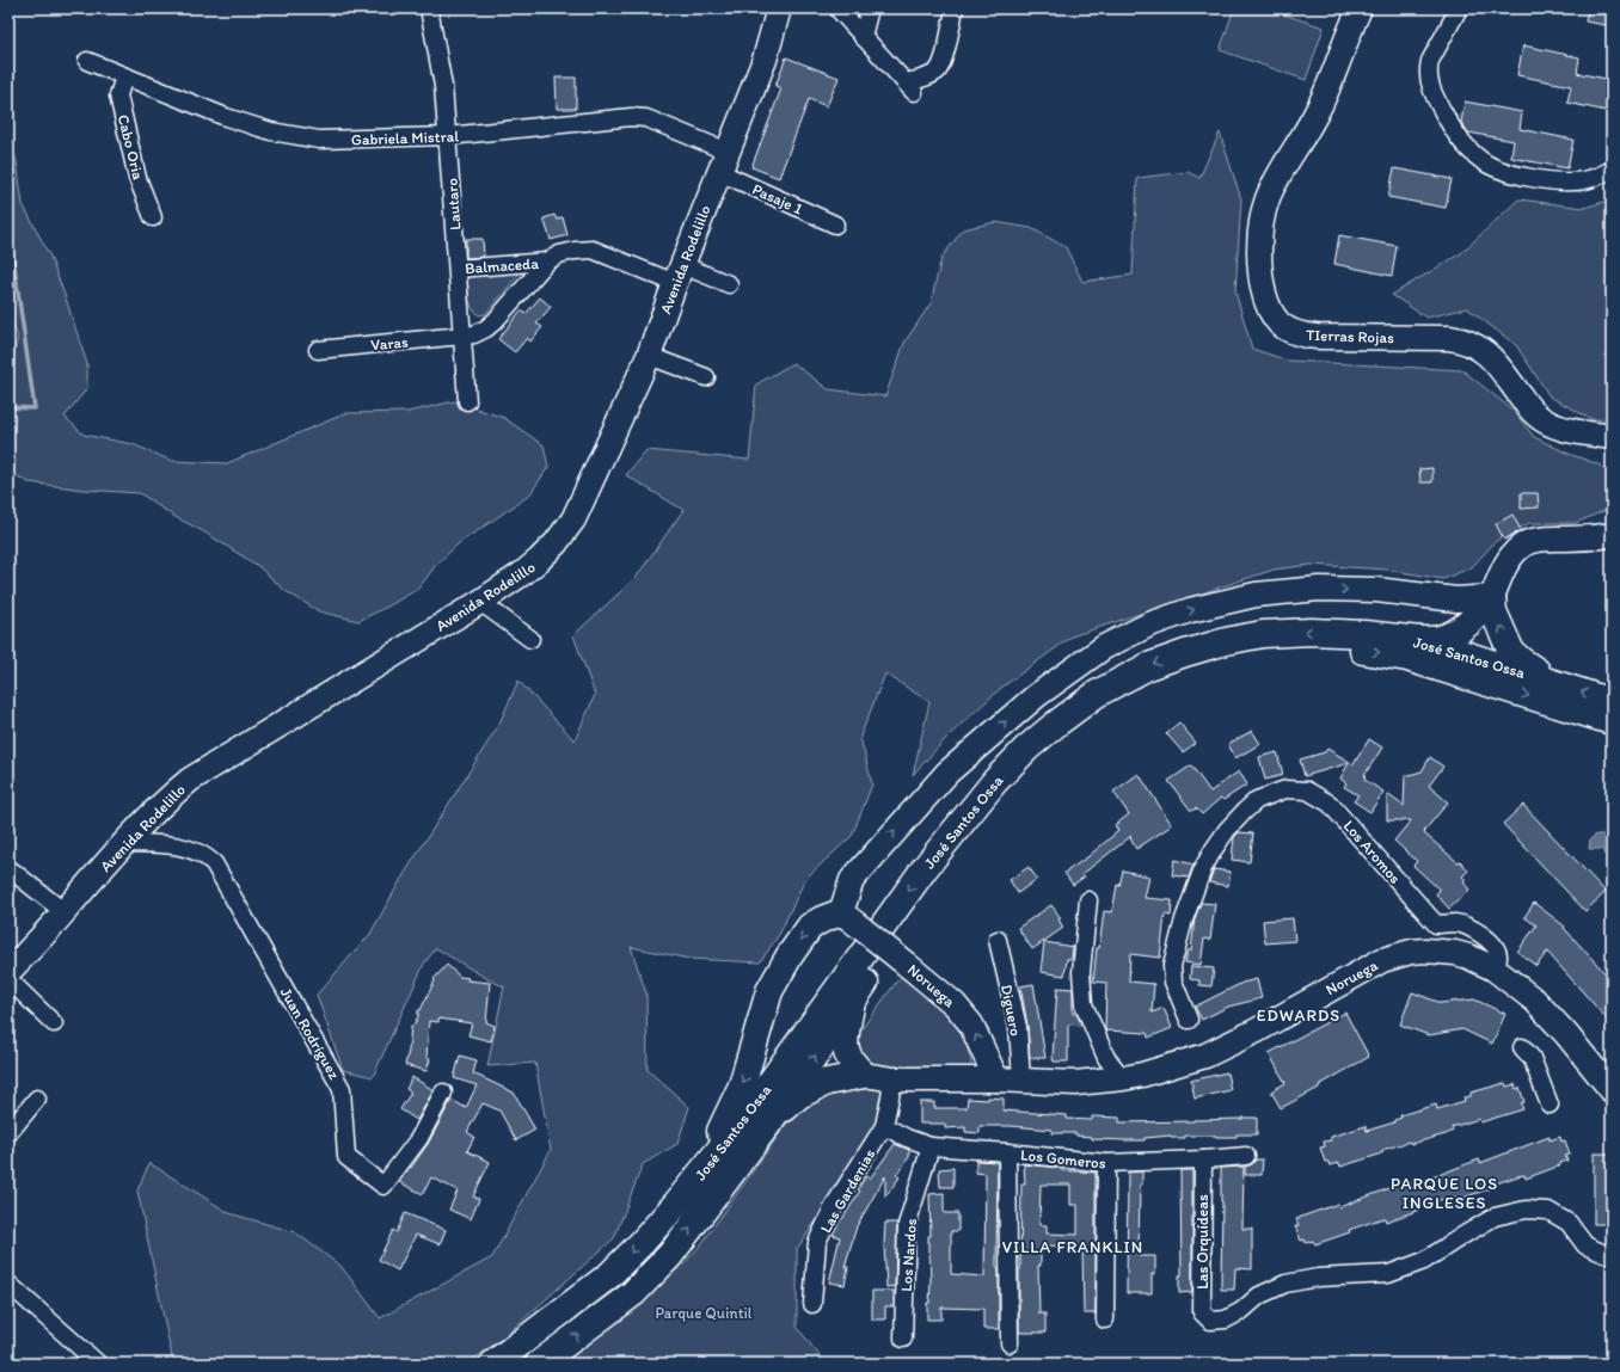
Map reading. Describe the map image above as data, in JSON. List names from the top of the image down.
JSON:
{
  "streets": {
    "highway": ["José Santos Ossa"],
    "street": [
      "Gabriela Mistral",
      "Cabo Oria",
      "Pasaje 1",
      "Lautaro",
      "Avenida Rodelillo",
      "Balmaceda",
      "TIerras Rojas",
      "Varas",
      "Los Aromos",
      "Noruega",
      "Diguero",
      "Juan Rodríguez",
      "Los Gomeros",
      "Las Gardenias",
      "Las Orquídeas",
      "Los Nardos"
    ]
  },
  "crossings": [
    ["Gabriela Mistral", "Cabo Oria"],
    ["Gabriela Mistral", "Pasaje 1"],
    ["Gabriela Mistral", "Lautaro"],
    ["Gabriela Mistral", "Avenida Rodelillo"],
    ["Pasaje 1", "Avenida Rodelillo"],
    ["Lautaro", "Balmaceda"],
    ["Lautaro", "Varas"],
    ["Avenida Rodelillo", "Balmaceda"],
    ["Avenida Rodelillo", "Juan Rodríguez"],
    ["Balmaceda", "Varas"],
    ["Los Aromos", "Noruega"],
    ["Noruega", "Diguero"],
    ["Noruega", "Las Gardenias"],
    ["Los Gomeros", "Las Gardenias"],
    ["Los Gomeros", "Las Orquídeas"],
    ["Los Gomeros", "Los Nardos"]
  ],
  "districts": ["EDWARDS", "PARQUE LOS INGLESES", "VILLA FRANKLIN"],
  "parks": ["Parque Quintil"]
}
